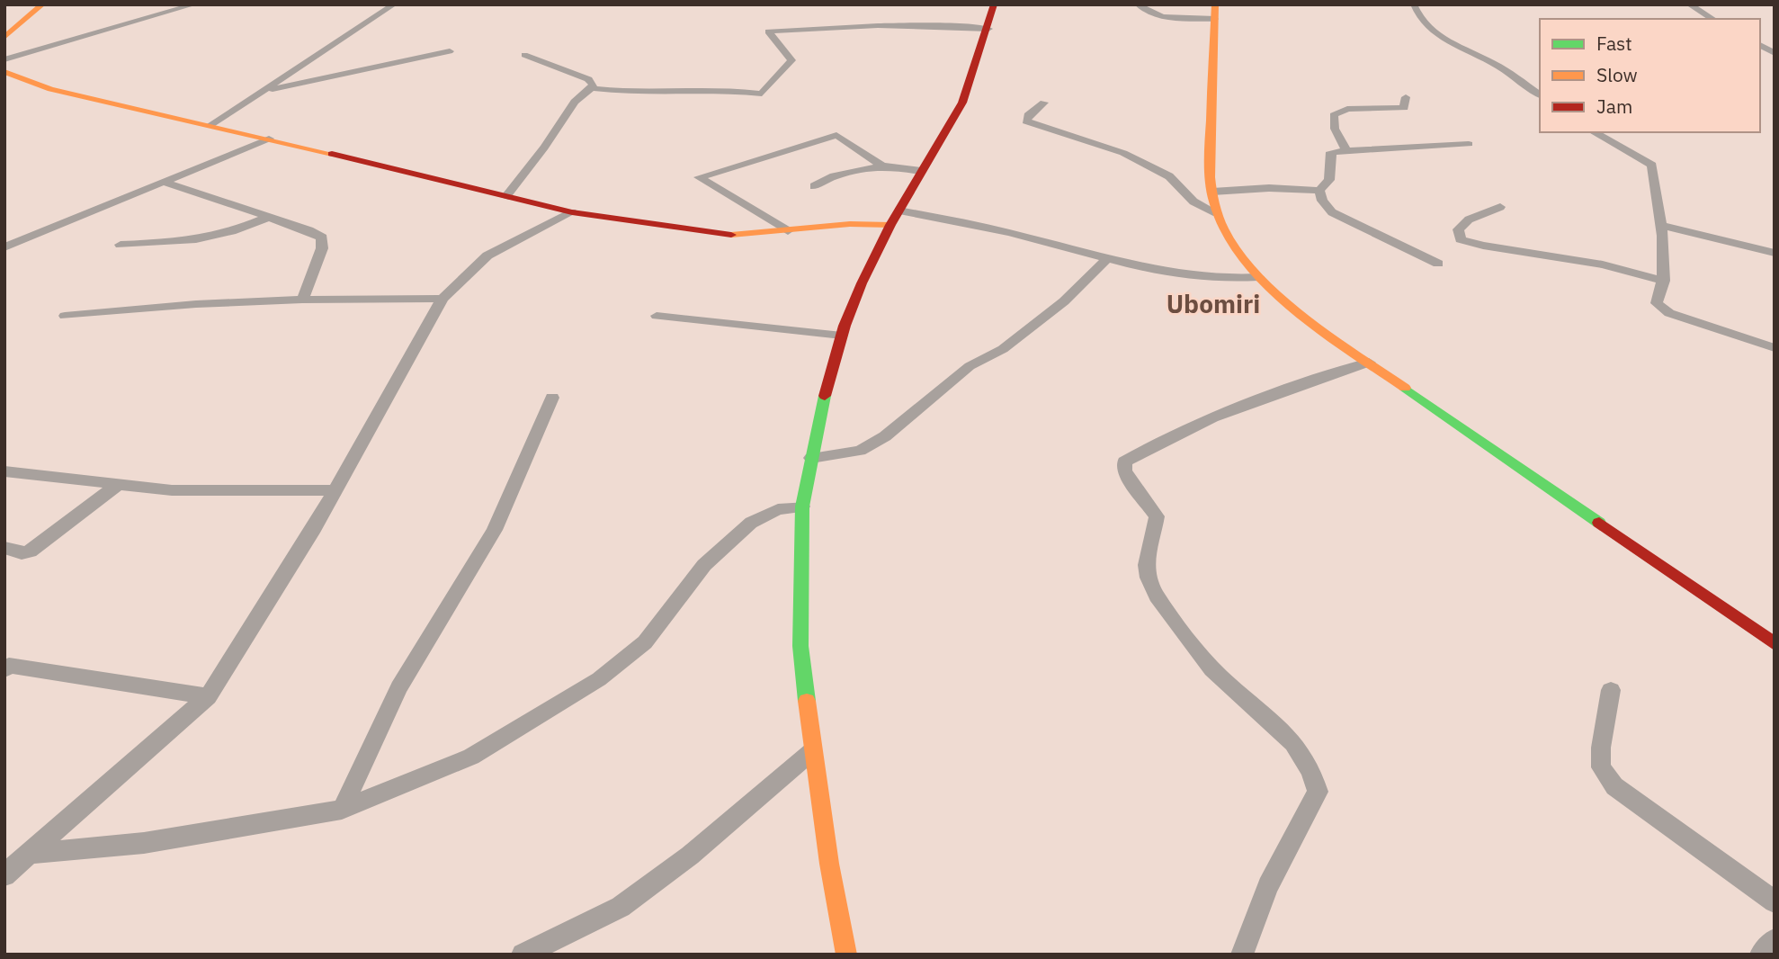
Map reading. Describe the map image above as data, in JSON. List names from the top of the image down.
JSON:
{
  "districts": ["Ubomiri"],
  "legend": ["Fast", "Slow", "Jam"]
}
